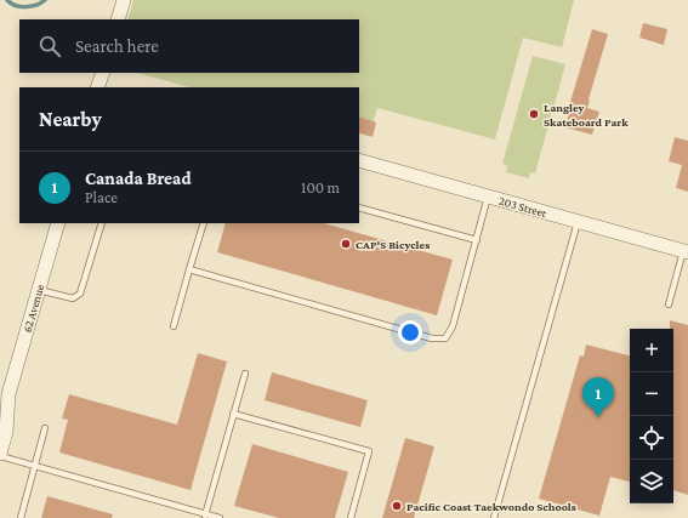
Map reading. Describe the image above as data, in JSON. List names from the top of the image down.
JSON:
{
  "streets": {
    "street": ["203 Street", "62 Avenue"]
  },
  "places": ["Langley Skateboard Park", "CAP'S Bicycles", "Pacific Coast Taekwondo Schools"],
  "page": {
    "search": "Search here",
    "heading": "Nearby",
    "list": [
      {
        "mark": "1",
        "name": "Canada Bread",
        "note": "Place",
        "value": "100 m"
      }
    ],
    "map_buttons": ["+", "−"],
    "pins": "1"
  }
}
